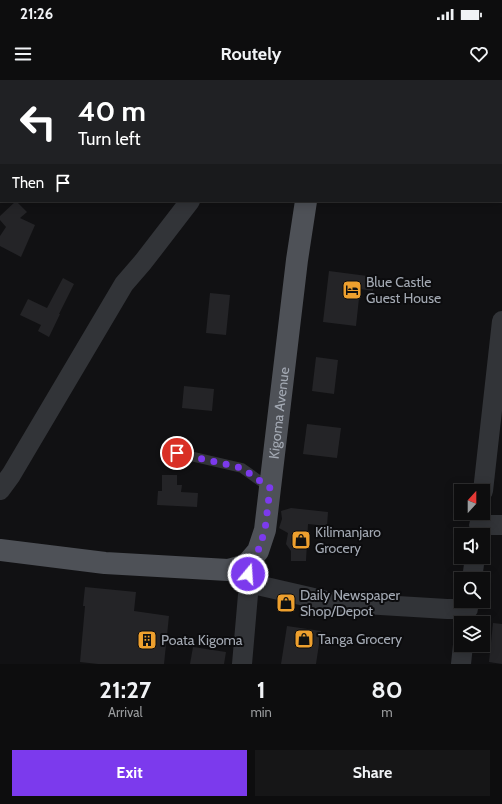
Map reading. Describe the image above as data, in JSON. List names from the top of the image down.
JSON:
{
  "streets": {
    "main road": ["Kigoma Avenue"]
  },
  "places": {
    "hotel": ["Blue Castle Guest House"],
    "shop": ["Kilimanjaro Grocery", "Daily Newspaper Shop/Depot", "Tanga Grocery"],
    "building": ["Poata Kigoma"]
  },
  "north": "top",
  "page": {
    "status": "21:26",
    "header": "Routely",
    "turn": ["40 m", "Turn left"],
    "then": "Then",
    "eta": [
      "21:27",
      "Arrival",
      "1",
      "min",
      "80",
      "m"
    ],
    "buttons": ["Exit", "Share"]
  }
}
